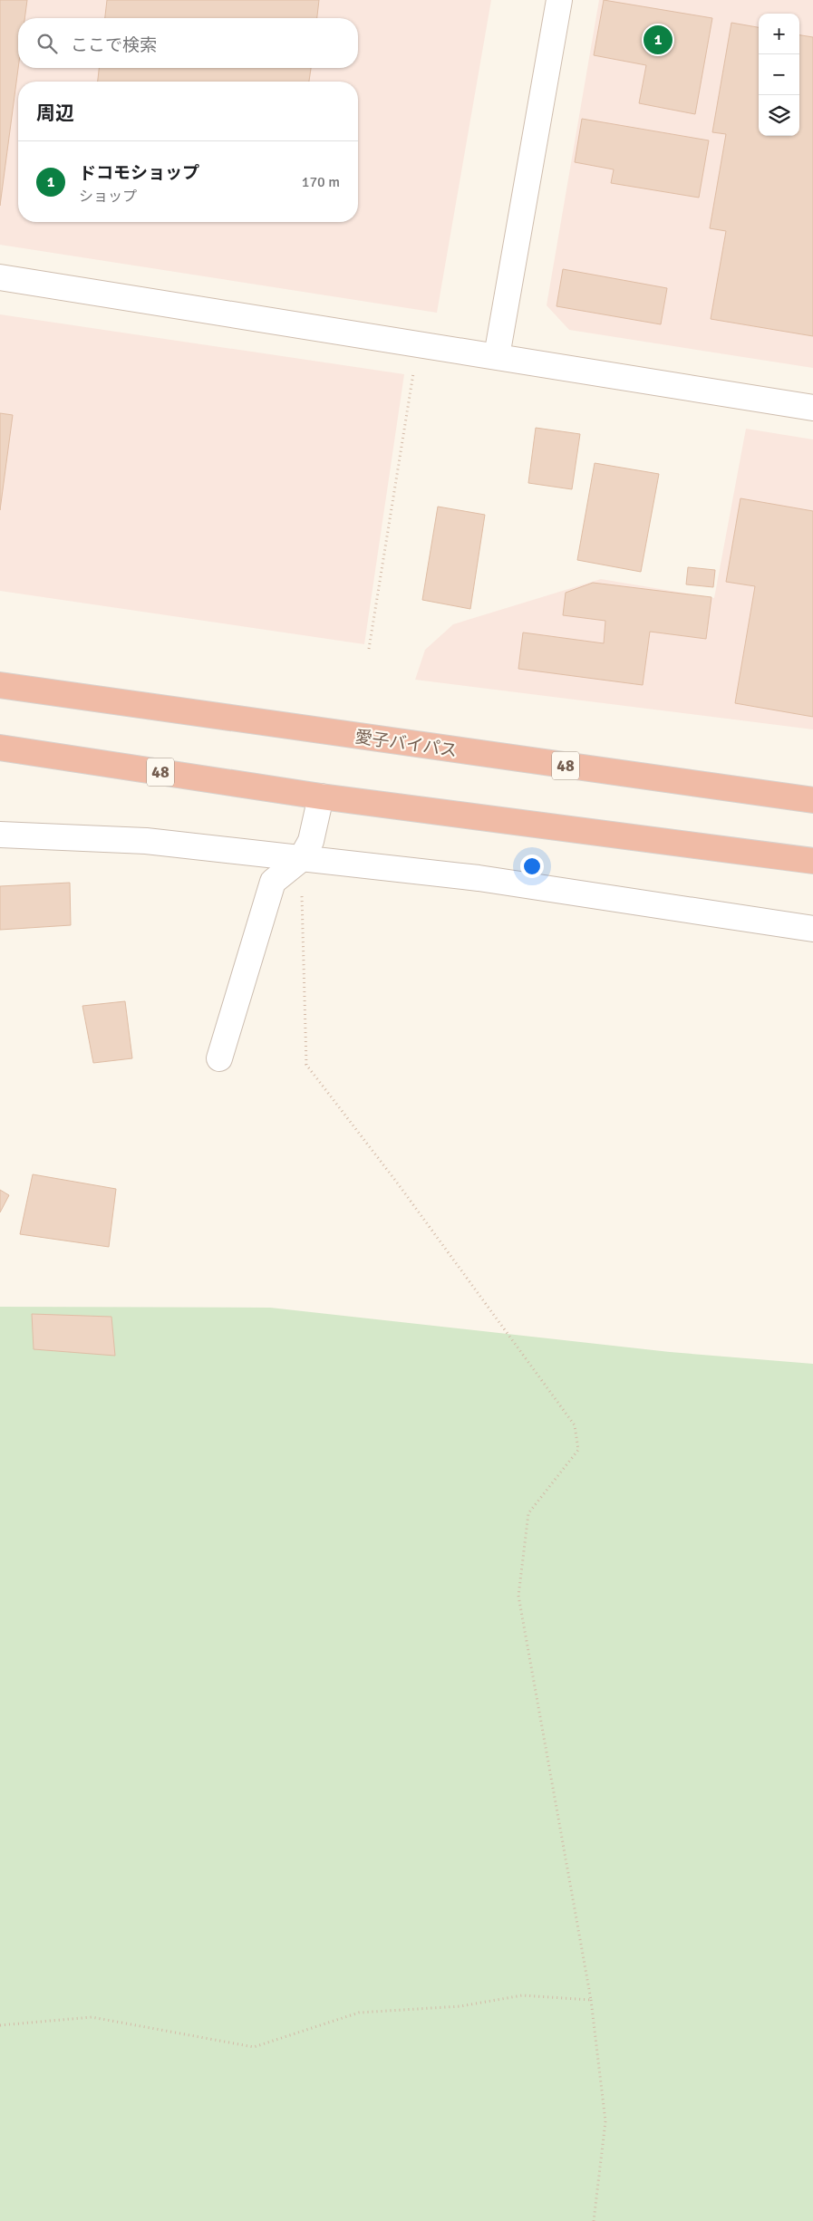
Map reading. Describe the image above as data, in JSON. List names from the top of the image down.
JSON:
{
  "streets": {
    "highway": ["愛子バイパス", "48"]
  },
  "page": {
    "map_buttons": ["+", "−"],
    "search": "ここで検索",
    "pins": "1",
    "heading": "周辺",
    "list": [
      {
        "mark": "1",
        "name": "ドコモショップ",
        "note": "ショップ",
        "value": "170 m"
      }
    ]
  }
}
